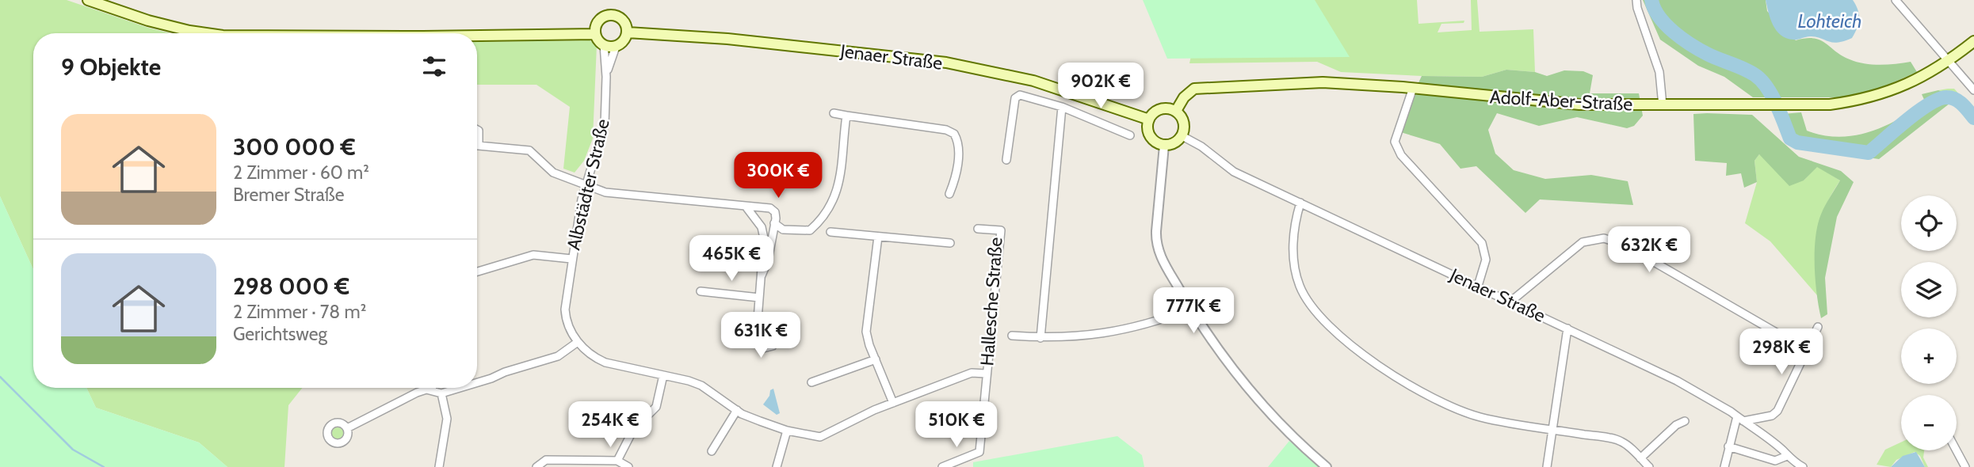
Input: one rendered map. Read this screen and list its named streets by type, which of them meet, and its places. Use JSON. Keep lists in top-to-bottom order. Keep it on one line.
{"streets":{"main road":["Jenaer Straße","Adolf-Aber-Straße"],"street":["Albstädter Straße","Hallesche Straße"]},"crossings":[["Jenaer Straße","Adolf-Aber-Straße"],["Jenaer Straße","Albstädter Straße"],["Albstädter Straße","Hallesche Straße"]],"water":["Lohteich"],"page":{"heading":"9 Objekte","price":["902K €","300K €","632K €","465K €","777K €","631K €","298K €","254K €","510K €"],"list":[{"name":"300 000 €","note":"2 Zimmer · 60 m² · Bremer Straße"},{"name":"298 000 €","note":"2 Zimmer · 78 m² · Gerichtsweg"}],"map_buttons":["+","−"]}}
